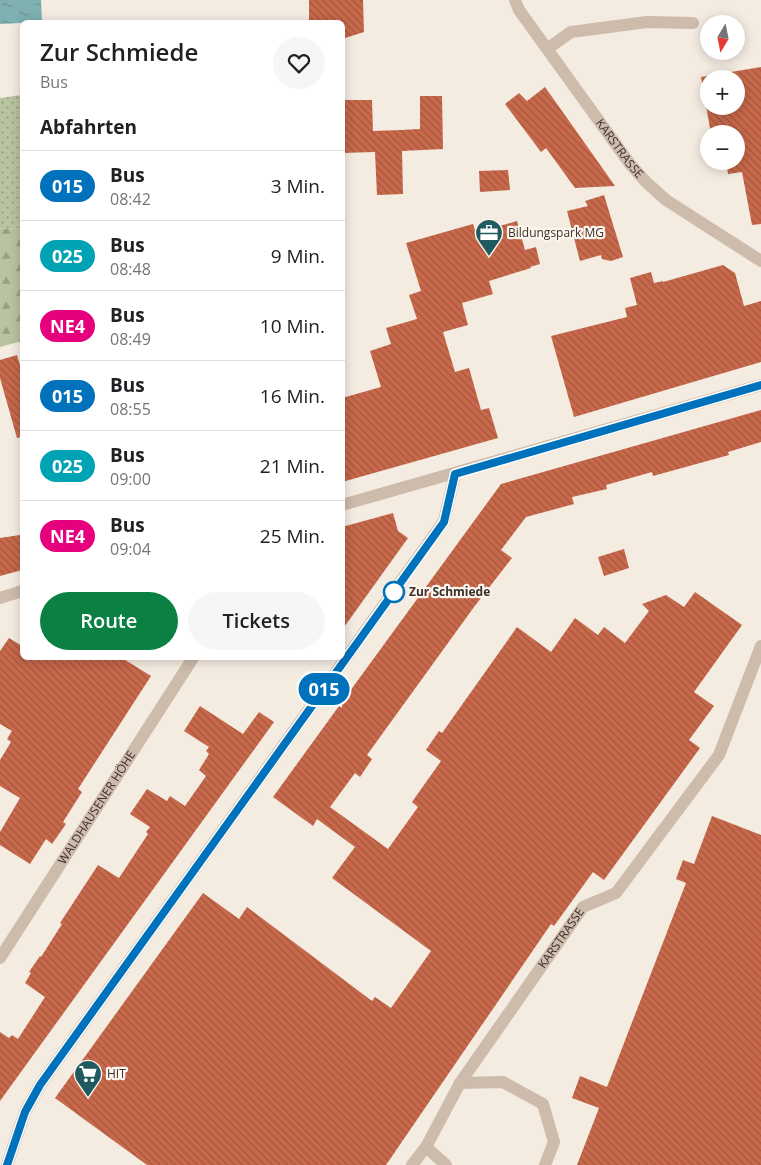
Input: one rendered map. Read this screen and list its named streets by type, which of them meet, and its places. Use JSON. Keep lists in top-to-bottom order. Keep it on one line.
{"streets":{"street":["KARSTRASSE","WALDHAUSENER HÖHE"]},"places":{"office":["Bildungspark MG"],"other":["Zur Schmiede"],"supermarket":["HIT"]},"lines":["bus line 015"],"north":"bottom","page":{"on_map":"015","map_buttons":["+","−"],"heading":[["Zur Schmiede","Bus"],"Abfahrten"],"list":[{"mark":"015","name":"Bus","note":"08:42","value":"3 Min."},{"mark":"025","name":"Bus","note":"08:48","value":"9 Min."},{"mark":"NE4","name":"Bus","note":"08:49","value":"10 Min."},{"mark":"015","name":"Bus","note":"08:55","value":"16 Min."},{"mark":"025","name":"Bus","note":"09:00","value":"21 Min."},{"mark":"NE4","name":"Bus","note":"09:04","value":"25 Min."}],"buttons":["Route","Tickets"]}}
